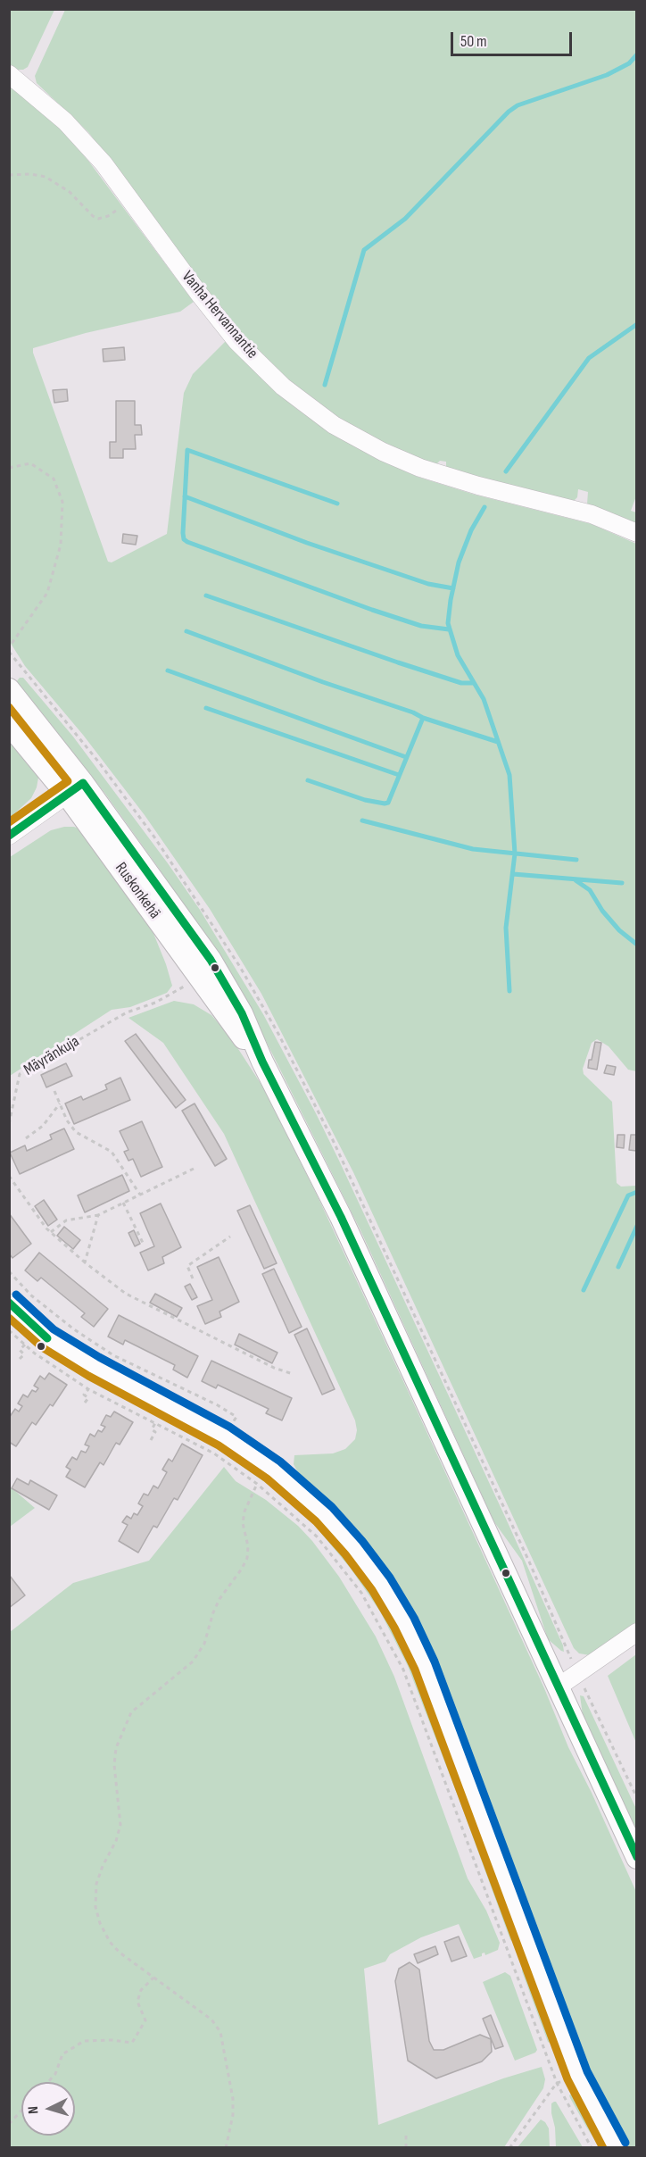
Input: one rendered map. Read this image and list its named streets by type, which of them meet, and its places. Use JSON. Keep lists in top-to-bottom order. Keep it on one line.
{"streets":{"main road":["Ruskonkehä"],"street":["Vanha Hervannantie"],"path":["Mäyränkuja"]},"crossings":[["Ruskonkehä","Mäyränkuja"]],"scale_bar":"50 m","north":"left"}
